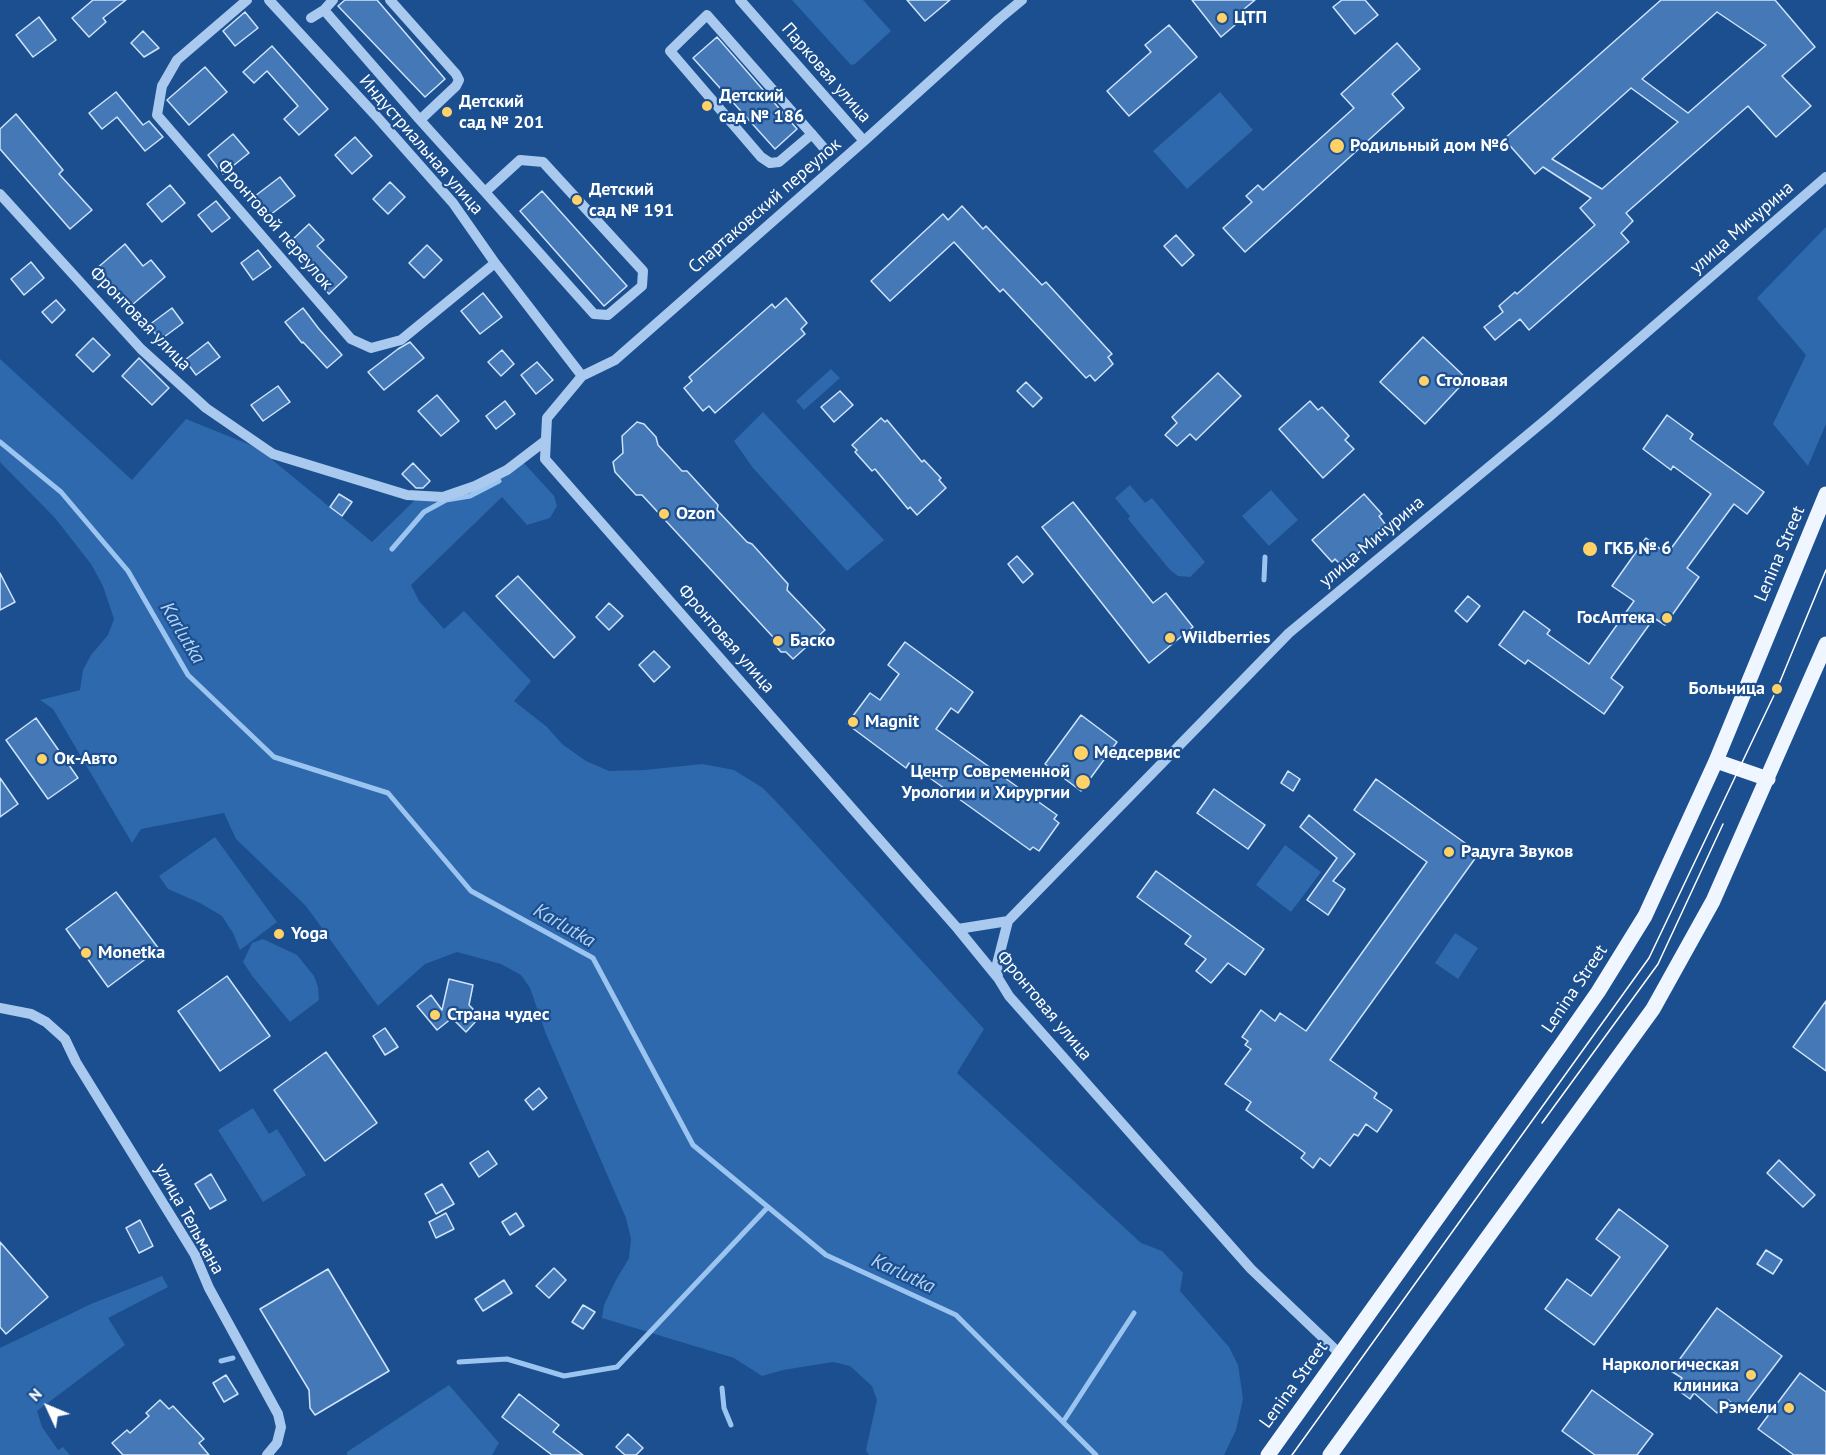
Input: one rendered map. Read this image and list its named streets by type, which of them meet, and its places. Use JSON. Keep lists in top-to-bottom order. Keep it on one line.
{"streets":{"main road":["Lenina Street"],"street":["Парковая улица","Индустриальная улица","Спартаковский переулок","Фронтовой переулок","улица Мичурина","Фронтовая улица","улица Тельмана"]},"crossings":[["Парковая улица","Спартаковский переулок"],["Индустриальная улица","Спартаковский переулок"],["Индустриальная улица","Фронтовой переулок"],["Спартаковский переулок","Фронтовая улица"],["Фронтовая улица","Lenina Street"]],"water":["Karlutka"],"places":["ЦТП","Детский сад № 186","Детский сад № 201","Родильный дом №6","Детский сад № 191","Столовая","Ozon","ГКБ № 6","ГосАптека","Wildberries","Баско","Больница","Magnit","Медсервис","Ок-Авто","Центр Современной Урологии и Хирургии","Радуга Звуков","Yoga","Monetka","Страна чудес","Наркологическая клиника","Рэмели"],"north":"top left"}
